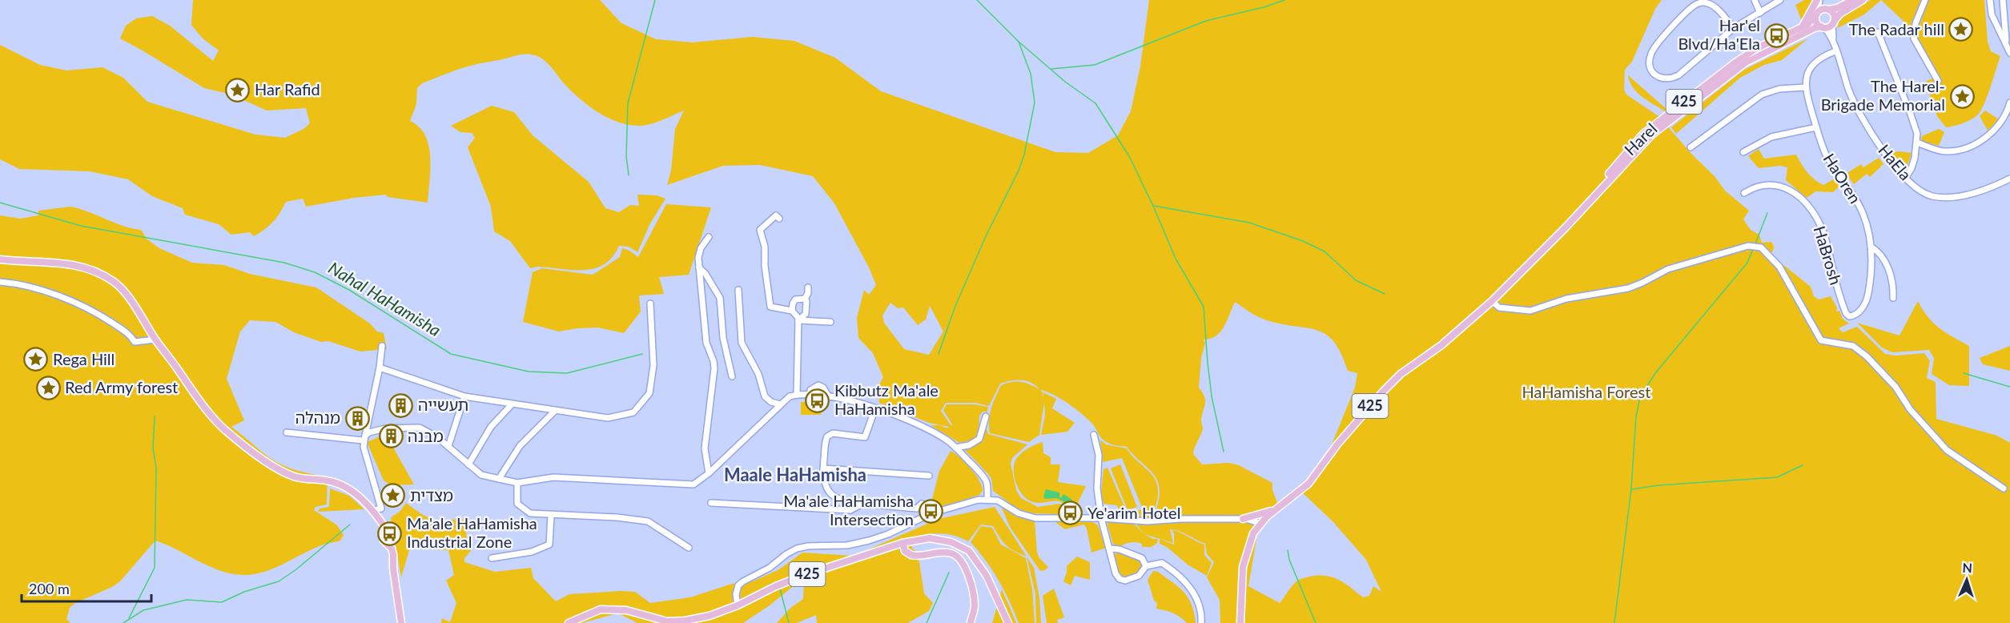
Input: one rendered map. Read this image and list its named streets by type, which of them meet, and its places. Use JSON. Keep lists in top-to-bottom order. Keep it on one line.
{"streets":{"main road":["425","Harel"],"street":["HaEla","HaOren","HaBrosh"]},"crossings":[["425","Harel"],["Harel","HaEla"],["HaOren","HaBrosh"]],"districts":["Maale HaHamisha"],"water":["Nahal HaHamisha"],"parks":["HaHamisha Forest"],"places":{"place":["The Radar hill","Har Rafid","The Harel- Brigade Memorial","Rega Hill","Red Army forest","מצדית"],"bus stop":["Har'el Blvd/Ha'Ela","Kibbutz Ma'ale HaHamisha","Ma'ale HaHamisha Intersection","Ye'arim Hotel","Ma'ale HaHamisha Industrial Zone"],"building":["תעשייה","מנהלה","מבנה"]},"scale_bar":"200 m","north":"top"}
